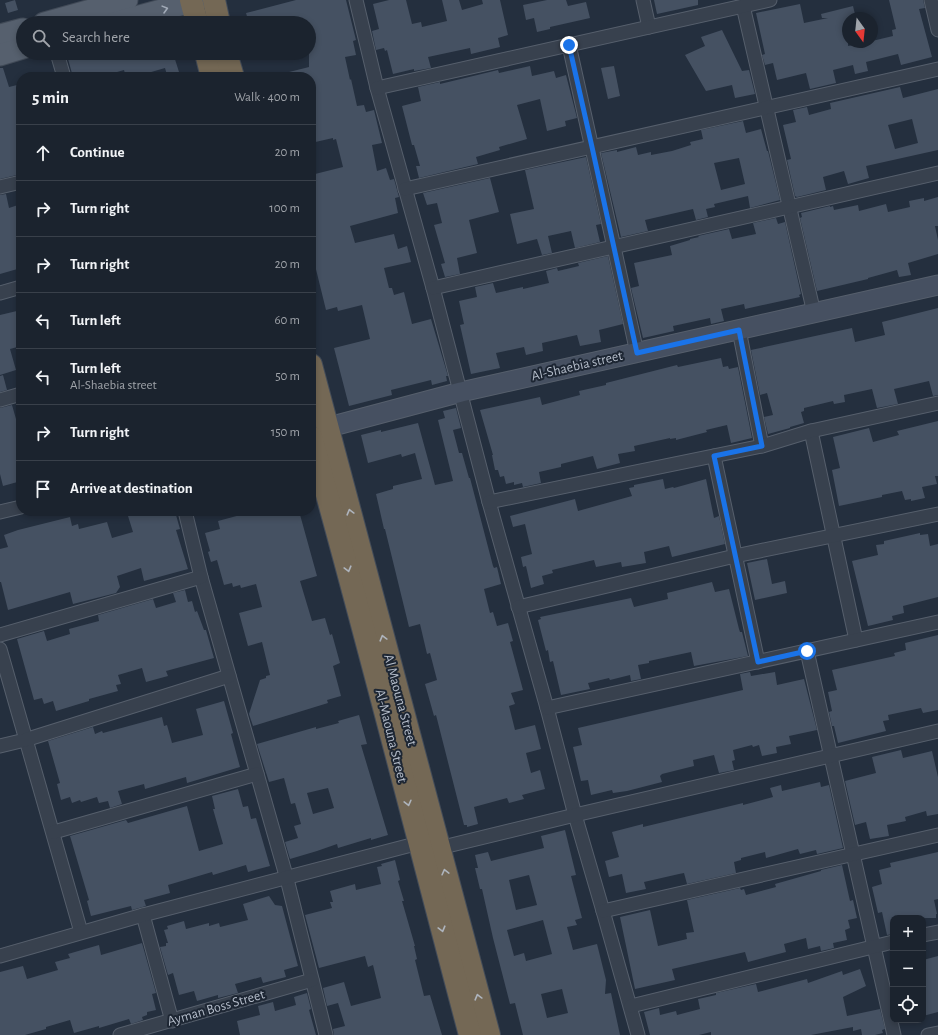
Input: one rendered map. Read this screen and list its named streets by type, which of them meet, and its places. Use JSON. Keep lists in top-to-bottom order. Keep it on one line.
{"streets":{"highway":["Al Maouna Street","Al-Maouna Street"],"street":["Al-Shaebia street","Ayman Boss Street"]},"crossings":[["Al-Shaebia street","Al Maouna Street"],["Al-Shaebia street","Al-Maouna Street"],["Al Maouna Street","Al-Maouna Street"]],"one_way":["Al Maouna Street","Al-Maouna Street"],"north":"bottom","page":{"search":"Search here","heading":["5 min","Walk · 400 m"],"list":[["Continue","20 m"],["Turn right","100 m"],["Turn right","20 m"],["Turn left","60 m"],["Turn left","Al-Shaebia street","50 m"],["Turn right","150 m"],"Arrive at destination"],"map_buttons":["+","−"]}}
